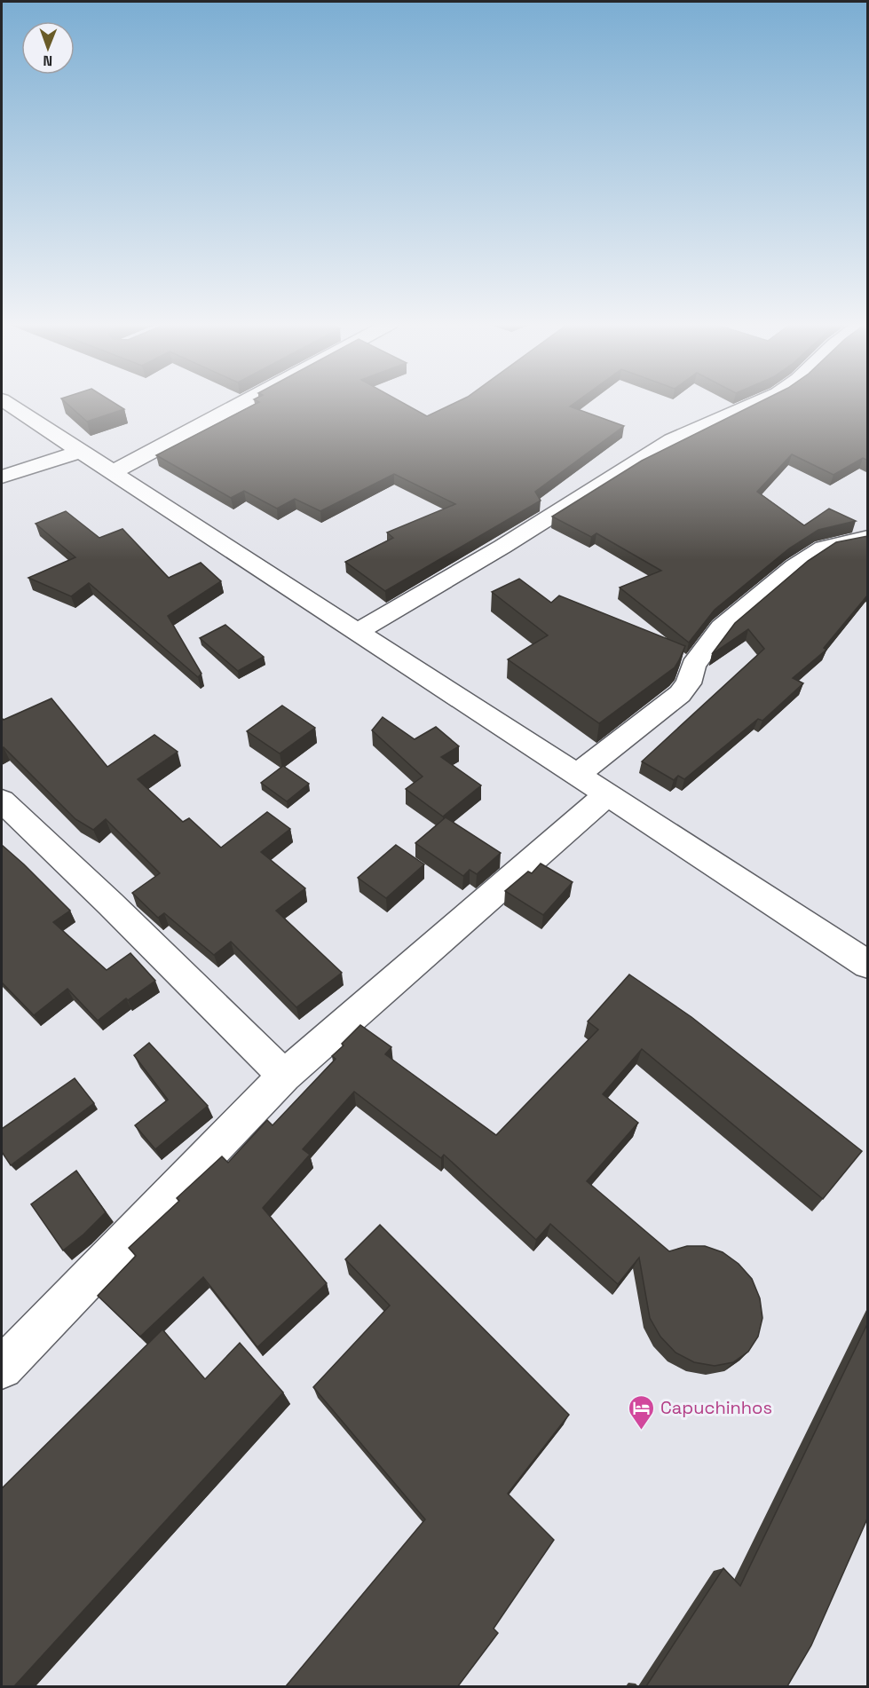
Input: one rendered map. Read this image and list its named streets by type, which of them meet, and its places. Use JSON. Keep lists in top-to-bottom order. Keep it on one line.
{"places":{"hotel":["Capuchinhos"]},"north":"bottom"}
